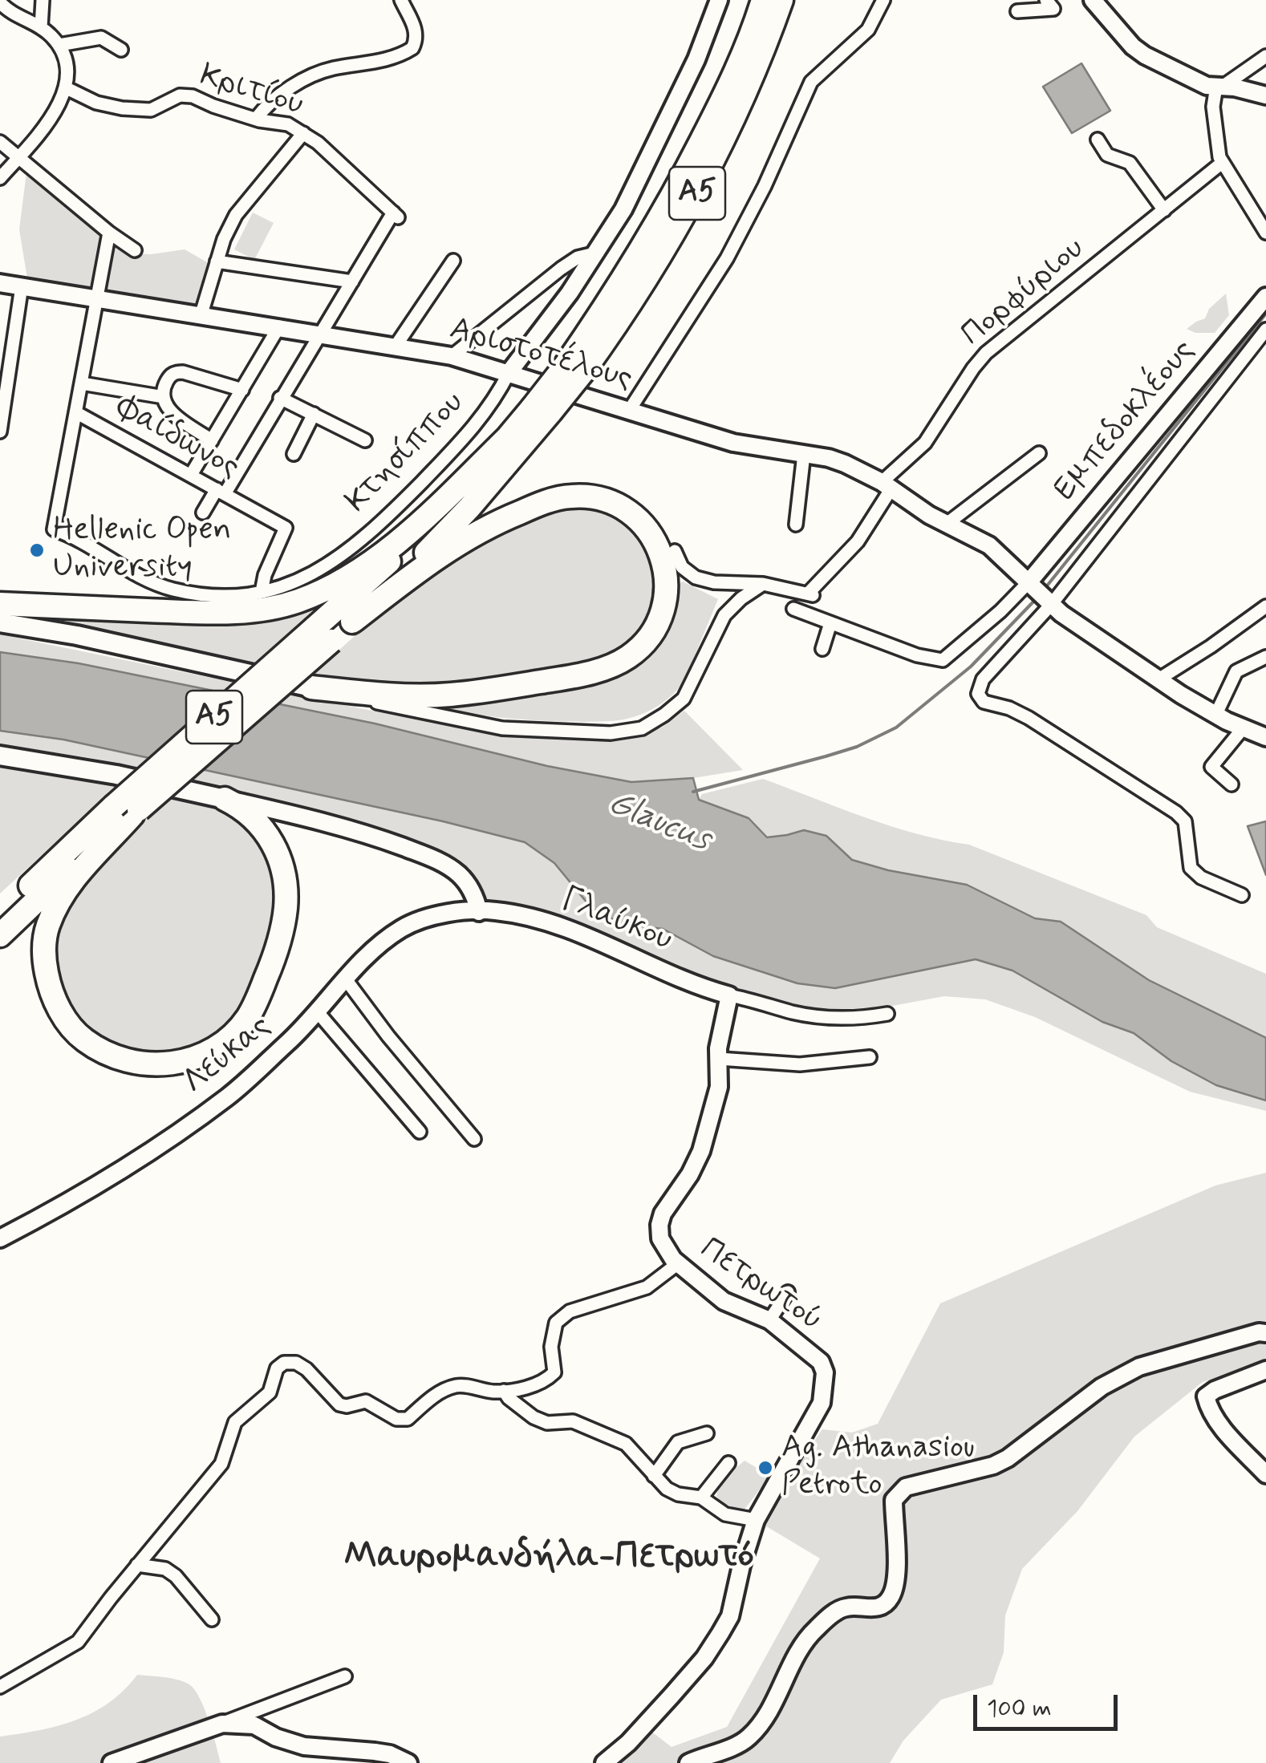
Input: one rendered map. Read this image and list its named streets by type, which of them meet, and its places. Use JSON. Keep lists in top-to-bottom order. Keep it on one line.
{"streets":{"highway":["Α5"],"street":["Κριτίου","Πορφύριου","Αριστοτέλους","Εμπεδοκλέους","Φαίδωνος","Κτησίππου","Γλαύκου","Λεύκας","Πετρωτού"]},"crossings":[["Πορφύριου","Αριστοτέλους"],["Αριστοτέλους","Εμπεδοκλέους"],["Αριστοτέλους","Κτησίππου"],["Φαίδωνος","Κτησίππου"],["Γλαύκου","Λεύκας"],["Γλαύκου","Πετρωτού"]],"districts":["Μαυρομανδήλα-Πετρωτό"],"water":["Glaucus"],"places":["Hellenic Open University","Ag. Athanasiou Petroto"],"scale_bar":"100 m"}
